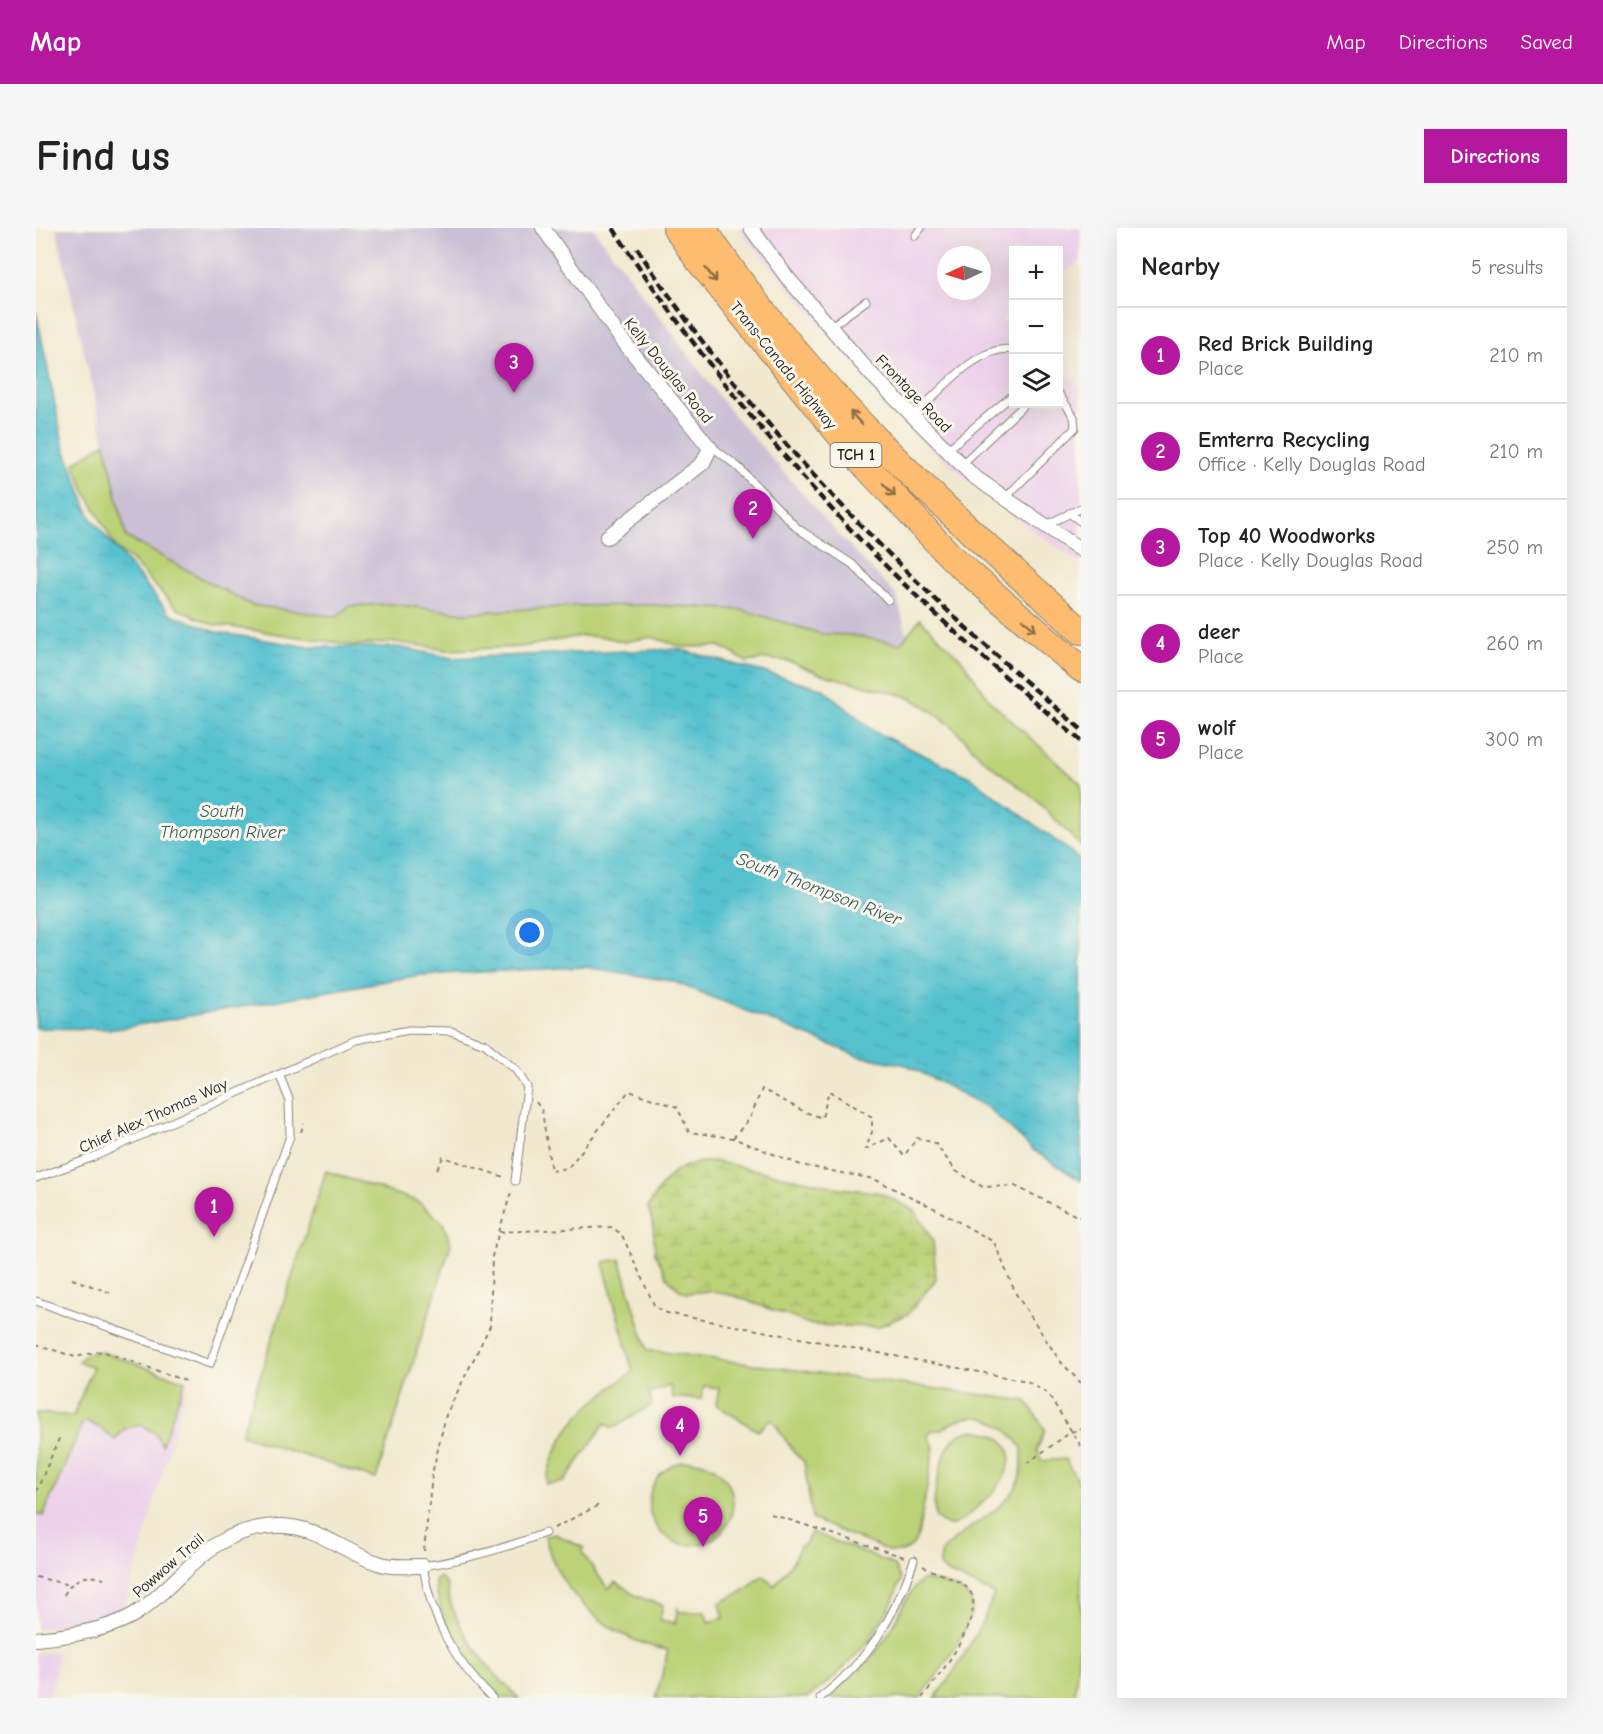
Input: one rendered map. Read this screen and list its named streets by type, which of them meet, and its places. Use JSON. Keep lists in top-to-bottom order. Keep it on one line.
{"streets":{"highway":["Trans-Canada Highway","TCH 1"],"street":["Kelly Douglas Road","Frontage Road","Powwow Trail"],"lane":["Chief Alex Thomas Way"]},"water":["South Thompson River"],"north":"left","page":{"header":"Map","nav":["Map","Directions","Saved"],"buttons":"Directions","title":"Find us","heading":["Nearby","5 results"],"map_buttons":["+","−"],"list":[{"mark":"1","name":"Red Brick Building","note":"Place","value":"210 m"},{"mark":"2","name":"Emterra Recycling","note":"Office · Kelly Douglas Road","value":"210 m"},{"mark":"3","name":"Top 40 Woodworks","note":"Place · Kelly Douglas Road","value":"250 m"},{"mark":"4","name":"deer","note":"Place","value":"260 m"},{"mark":"5","name":"wolf","note":"Place","value":"300 m"}],"pins":["3","2","1","4","5"]}}
